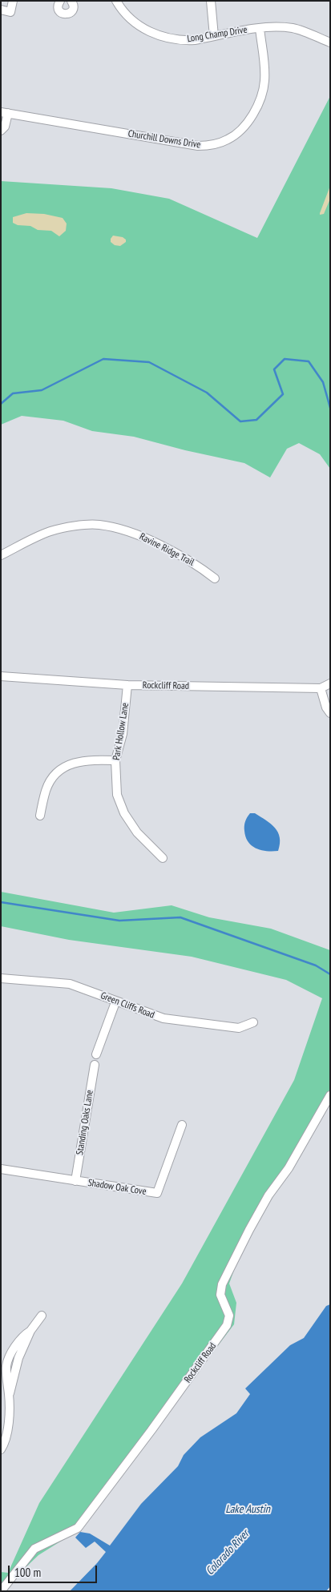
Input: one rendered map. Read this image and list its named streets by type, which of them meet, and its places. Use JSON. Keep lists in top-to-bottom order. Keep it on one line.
{"streets":{"street":["Long Champ Drive","Churchill Downs Drive","Ravine Ridge Trail","Rockcliff Road","Park Hollow Lane","Green Cliffs Road","Standing Oaks Lane","Shadow Oak Cove"]},"crossings":[["Long Champ Drive","Churchill Downs Drive"],["Rockcliff Road","Park Hollow Lane"],["Standing Oaks Lane","Shadow Oak Cove"]],"water":["Lake Austin","Colorado River"],"scale_bar":"100 m"}
